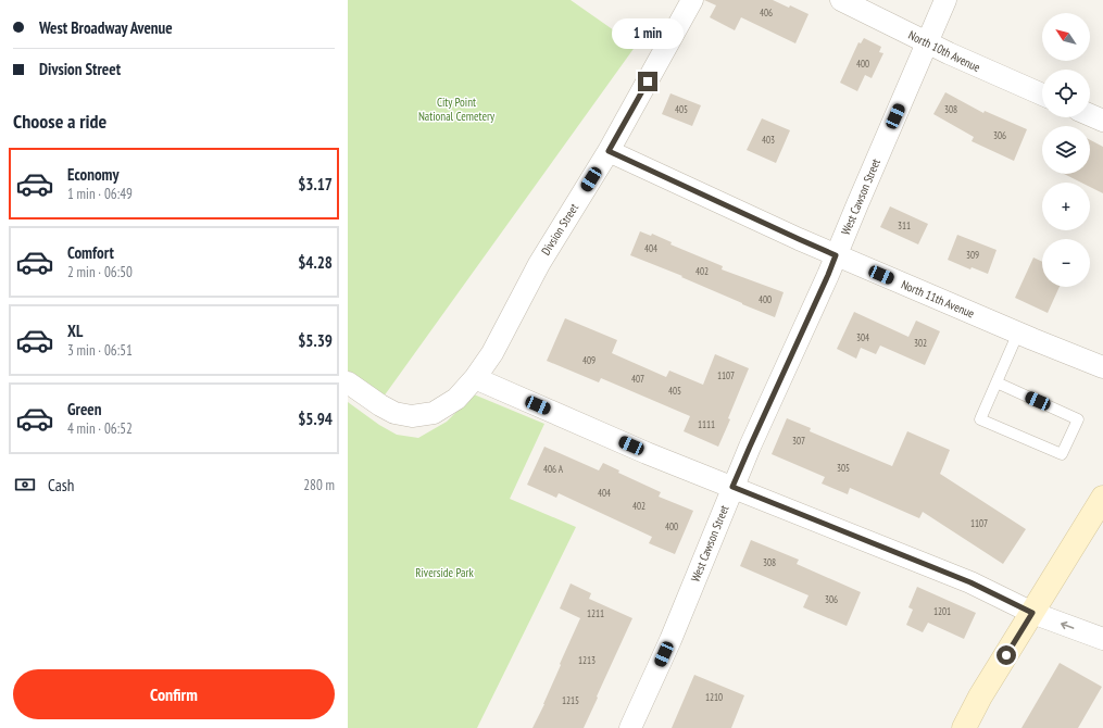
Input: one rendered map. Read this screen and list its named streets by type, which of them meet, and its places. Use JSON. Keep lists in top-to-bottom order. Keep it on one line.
{"streets":{"street":["North 10th Avenue","West Cawson Street","Divsion Street","North 11th Avenue"]},"crossings":[["North 10th Avenue","West Cawson Street"],["West Cawson Street","North 11th Avenue"],["Divsion Street","North 11th Avenue"]],"parks":["City Point National Cemetery","Riverside Park"],"house_numbers":["406","400","405","308","306","403","311","404","309","402","400","304","302","409","1107","407","405","1111","307","305","406 A","404","402","1107","400","308","306","1201","1211","1213","1210","1215"],"north":"top left","page":{"banner":["West Broadway Avenue","Divsion Street"],"map_buttons":["+","−"],"bubble":"1 min","heading":"Choose a ride","list":[{"name":"Economy","note":"1 min · 06:49","value":"$3.17"},{"name":"Comfort","note":"2 min · 06:50","value":"$4.28"},{"name":"XL","note":"3 min · 06:51","value":"$5.39"},{"name":"Green","note":"4 min · 06:52","value":"$5.94"}],"pay":["Cash","280 m"],"buttons":"Confirm"}}
